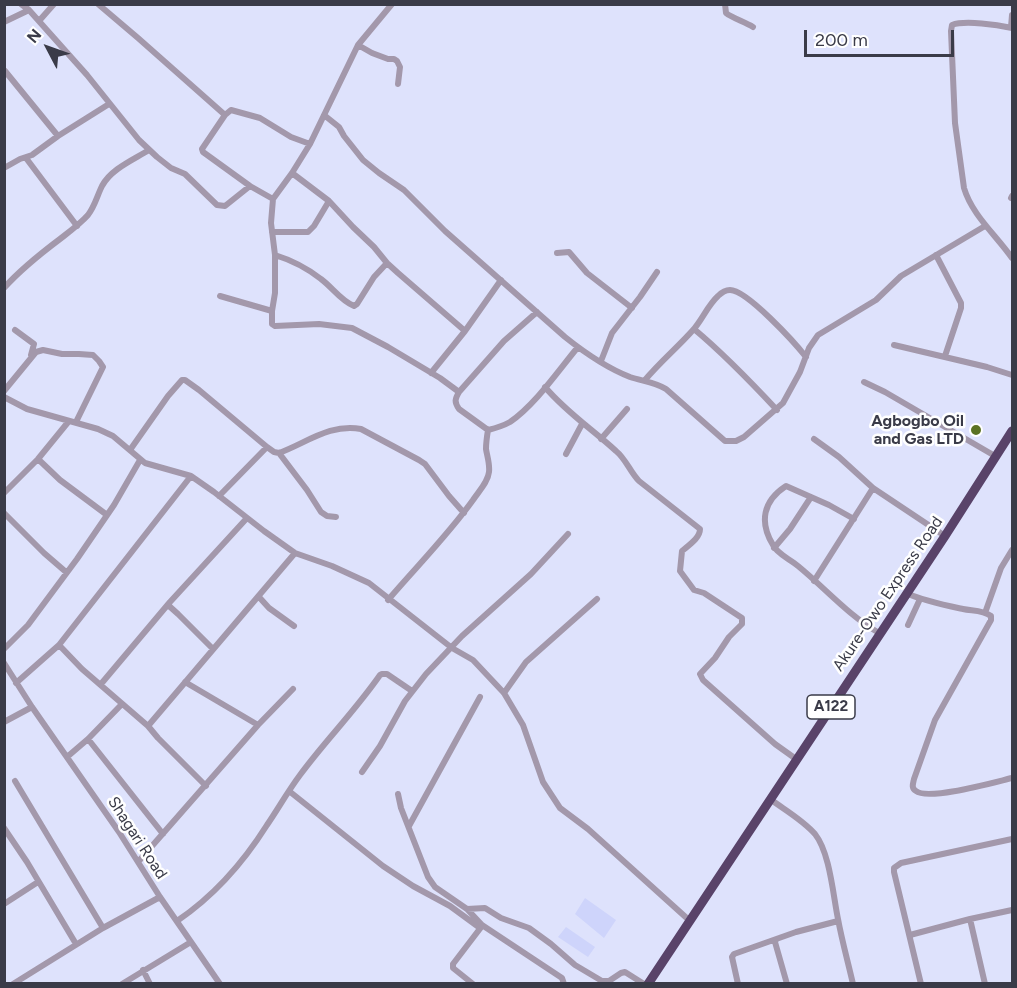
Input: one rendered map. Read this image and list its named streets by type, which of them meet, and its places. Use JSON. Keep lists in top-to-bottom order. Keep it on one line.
{"streets":{"highway":["Akure-Owo Express Road","A122"],"street":["Shagari Road"]},"places":["Agbogbo Oil and Gas LTD"],"scale_bar":"200 m","north":"top left"}
